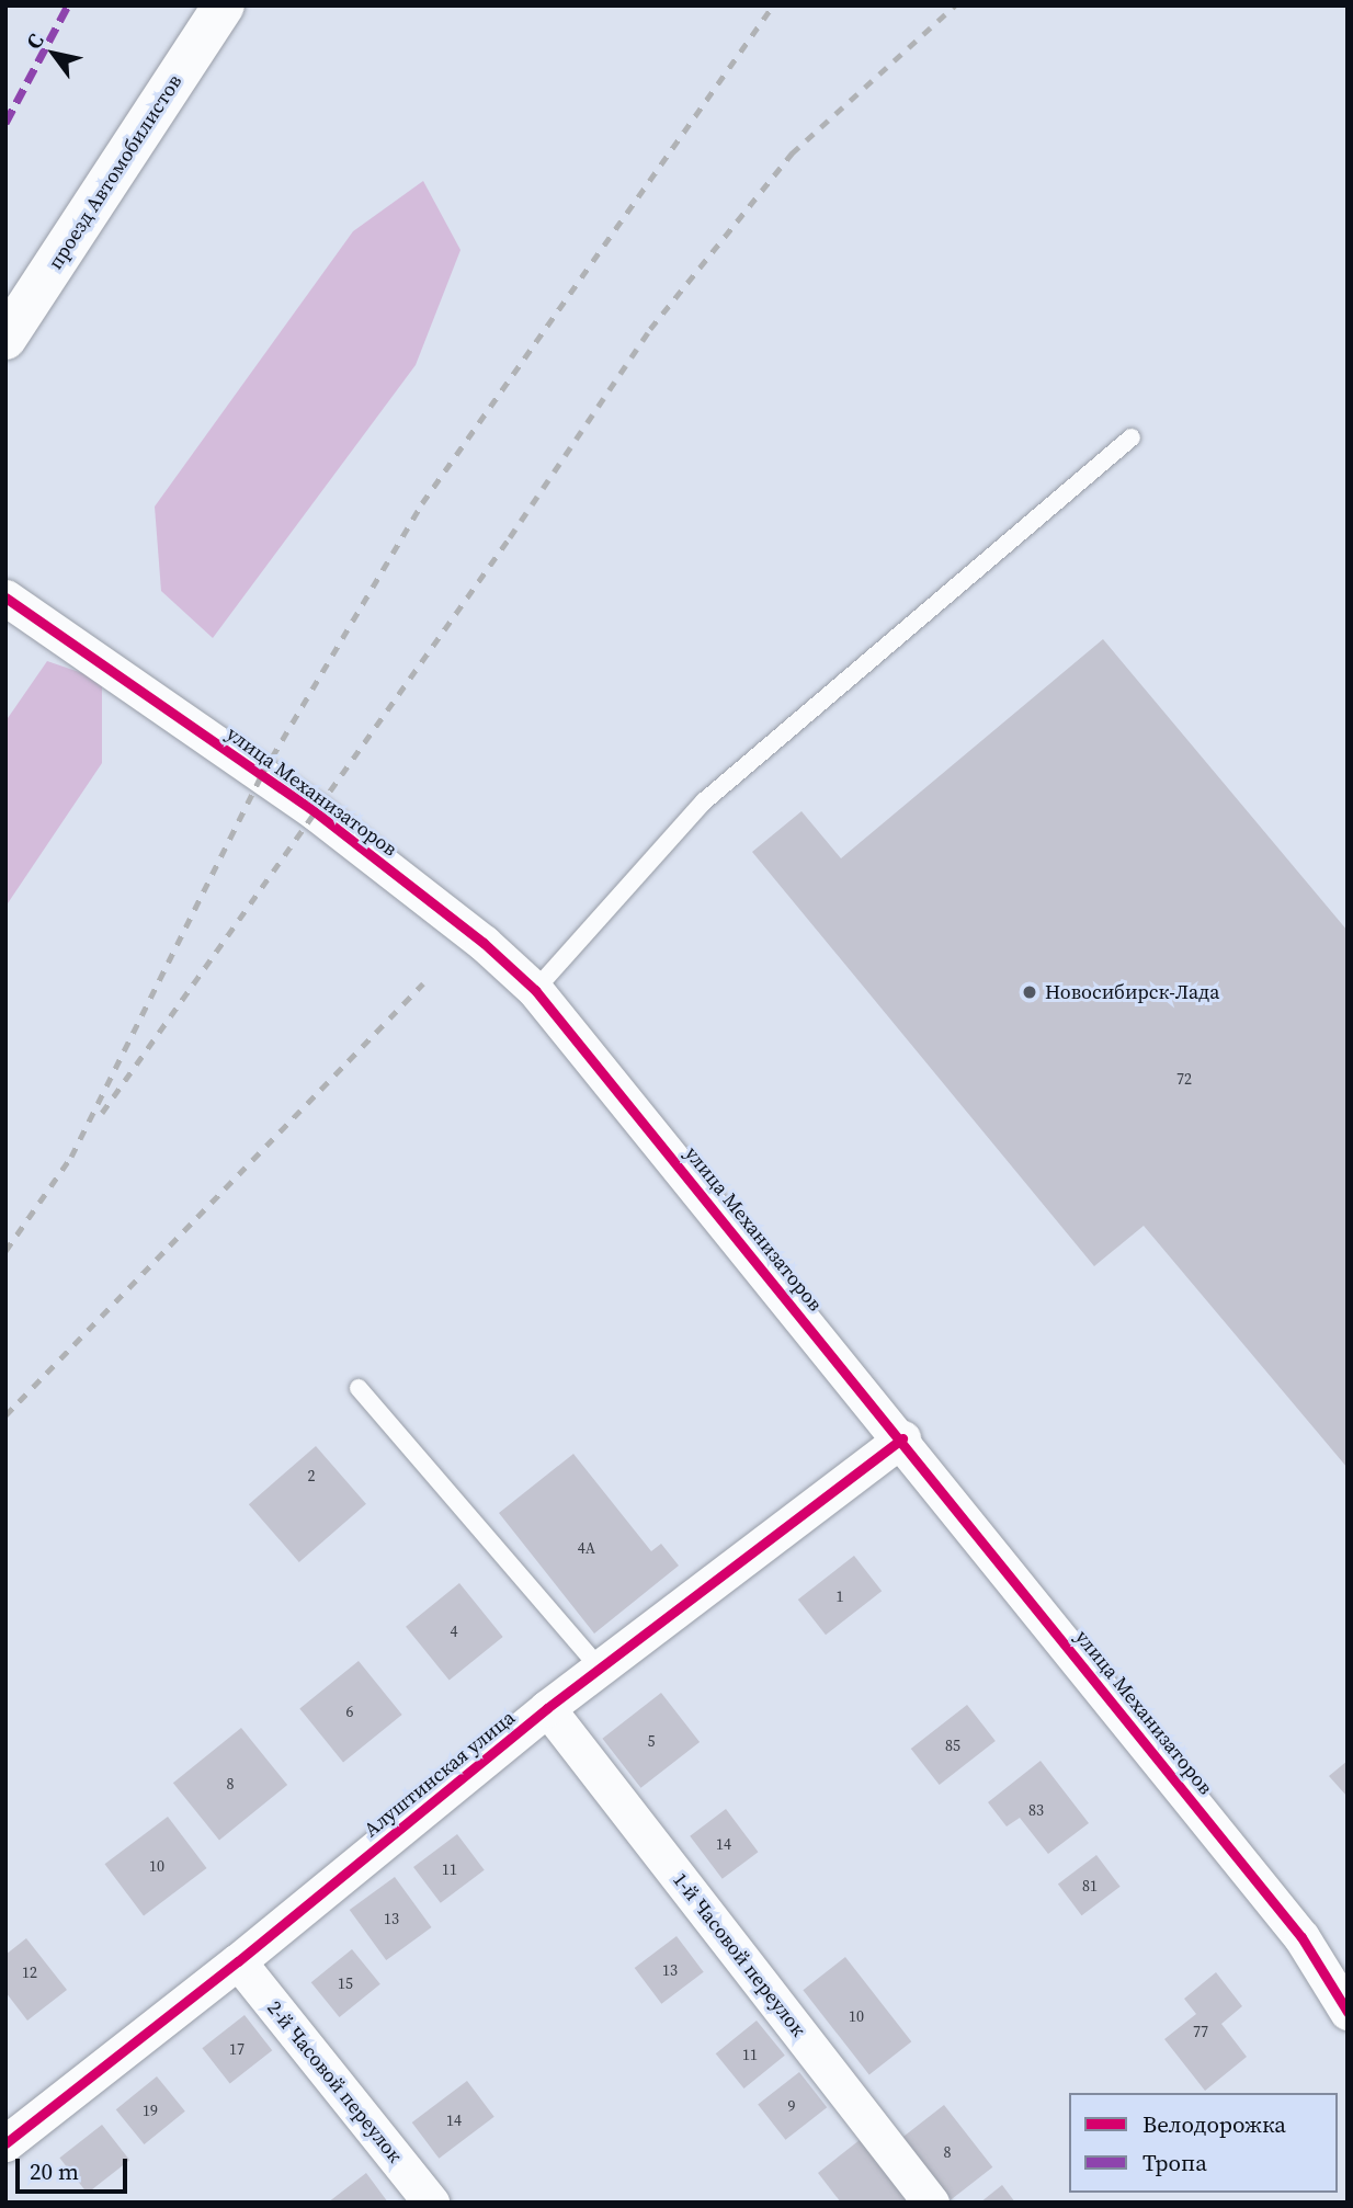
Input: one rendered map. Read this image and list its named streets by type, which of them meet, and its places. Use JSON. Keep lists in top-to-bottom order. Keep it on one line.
{"streets":{"street":["проезд Автомобилистов","улица Механизаторов","Алуштинская улица","1-й Часовой переулок","2-й Часовой переулок"]},"crossings":[["улица Механизаторов","Алуштинская улица"],["Алуштинская улица","1-й Часовой переулок"],["Алуштинская улица","2-й Часовой переулок"]],"places":["Новосибирск-Лада"],"house_numbers":["72","2","4А","1","4","6","5","85","8","83","14","10","11","81","13","13","12","15","10","77","17","11","9","19","14","8"],"legend":["Велодорожка","Тропа"],"scale_bar":"20 m","north":"top left"}
